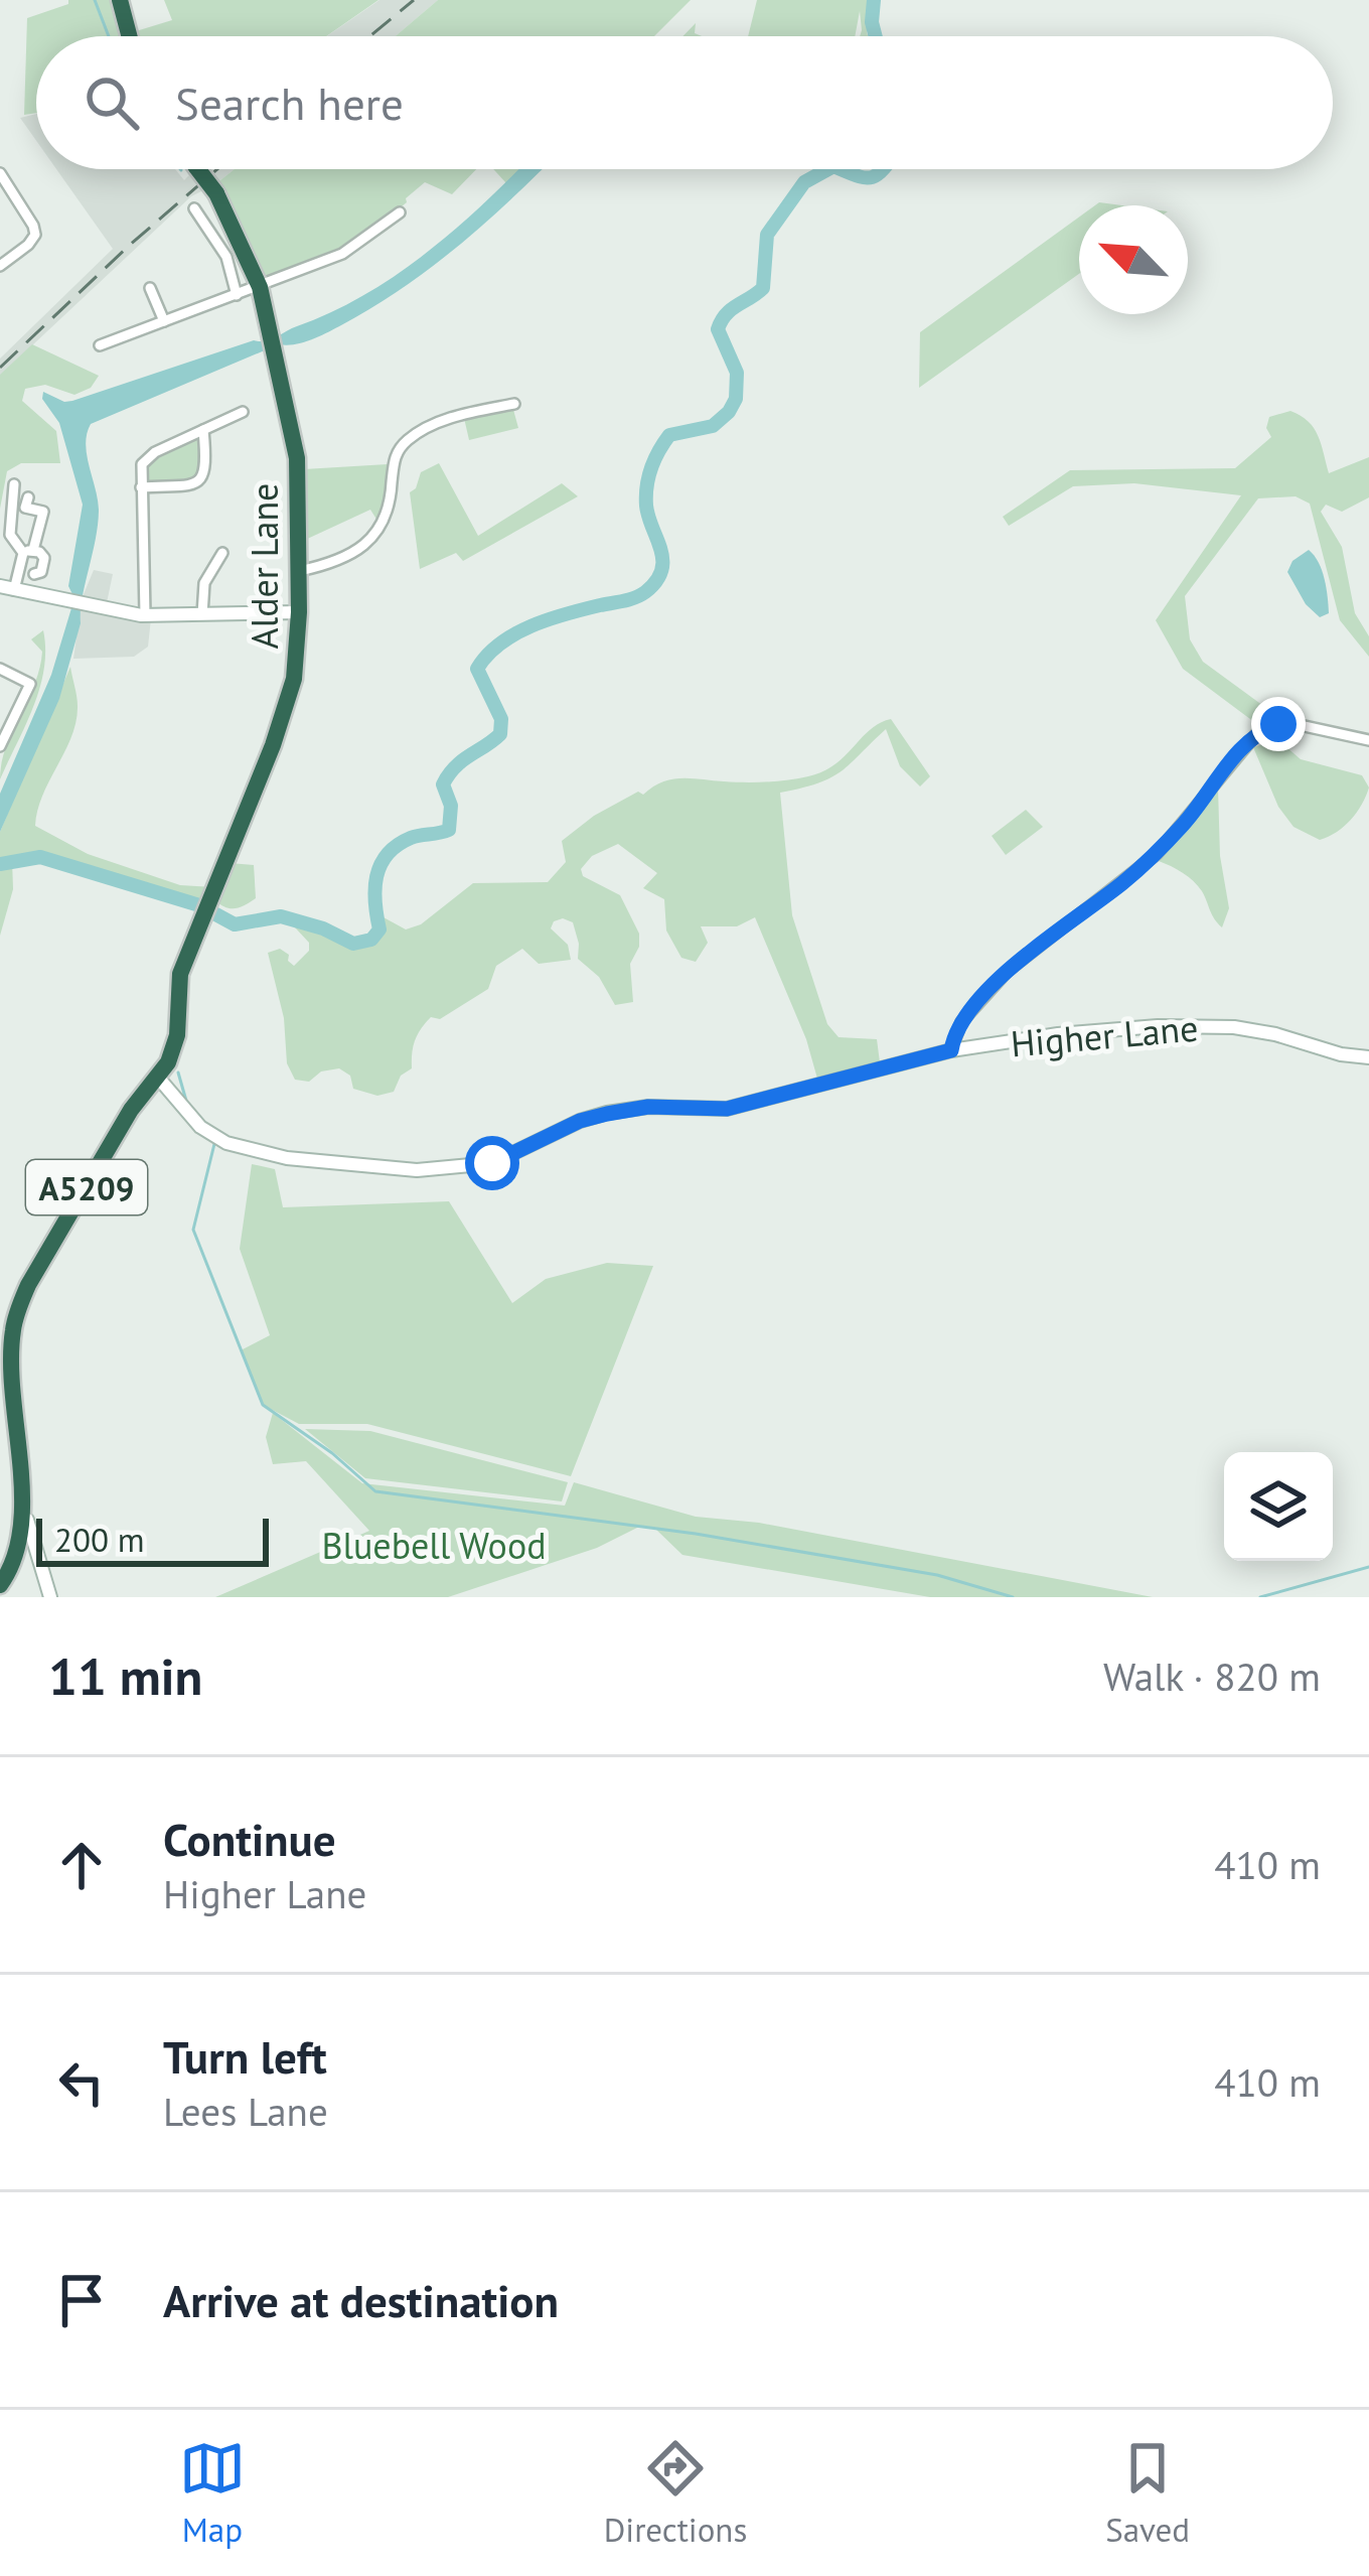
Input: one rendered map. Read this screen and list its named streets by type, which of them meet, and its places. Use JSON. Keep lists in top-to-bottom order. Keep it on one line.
{"streets":{"highway":["Alder Lane","A5209"],"street":["Higher Lane"]},"crossings":[["Alder Lane","Higher Lane"],["Alder Lane","A5209"],["Higher Lane","A5209"]],"parks":["Bluebell Wood"],"scale_bar":"200 m","north":"top left","page":{"search":"Search here","scale":"200 m","heading":["11 min","Walk · 820 m"],"list":[["Continue","Higher Lane","410 m"],["Turn left","Lees Lane","410 m"],"Arrive at destination"],"nav":["Map","Directions","Saved"]}}
